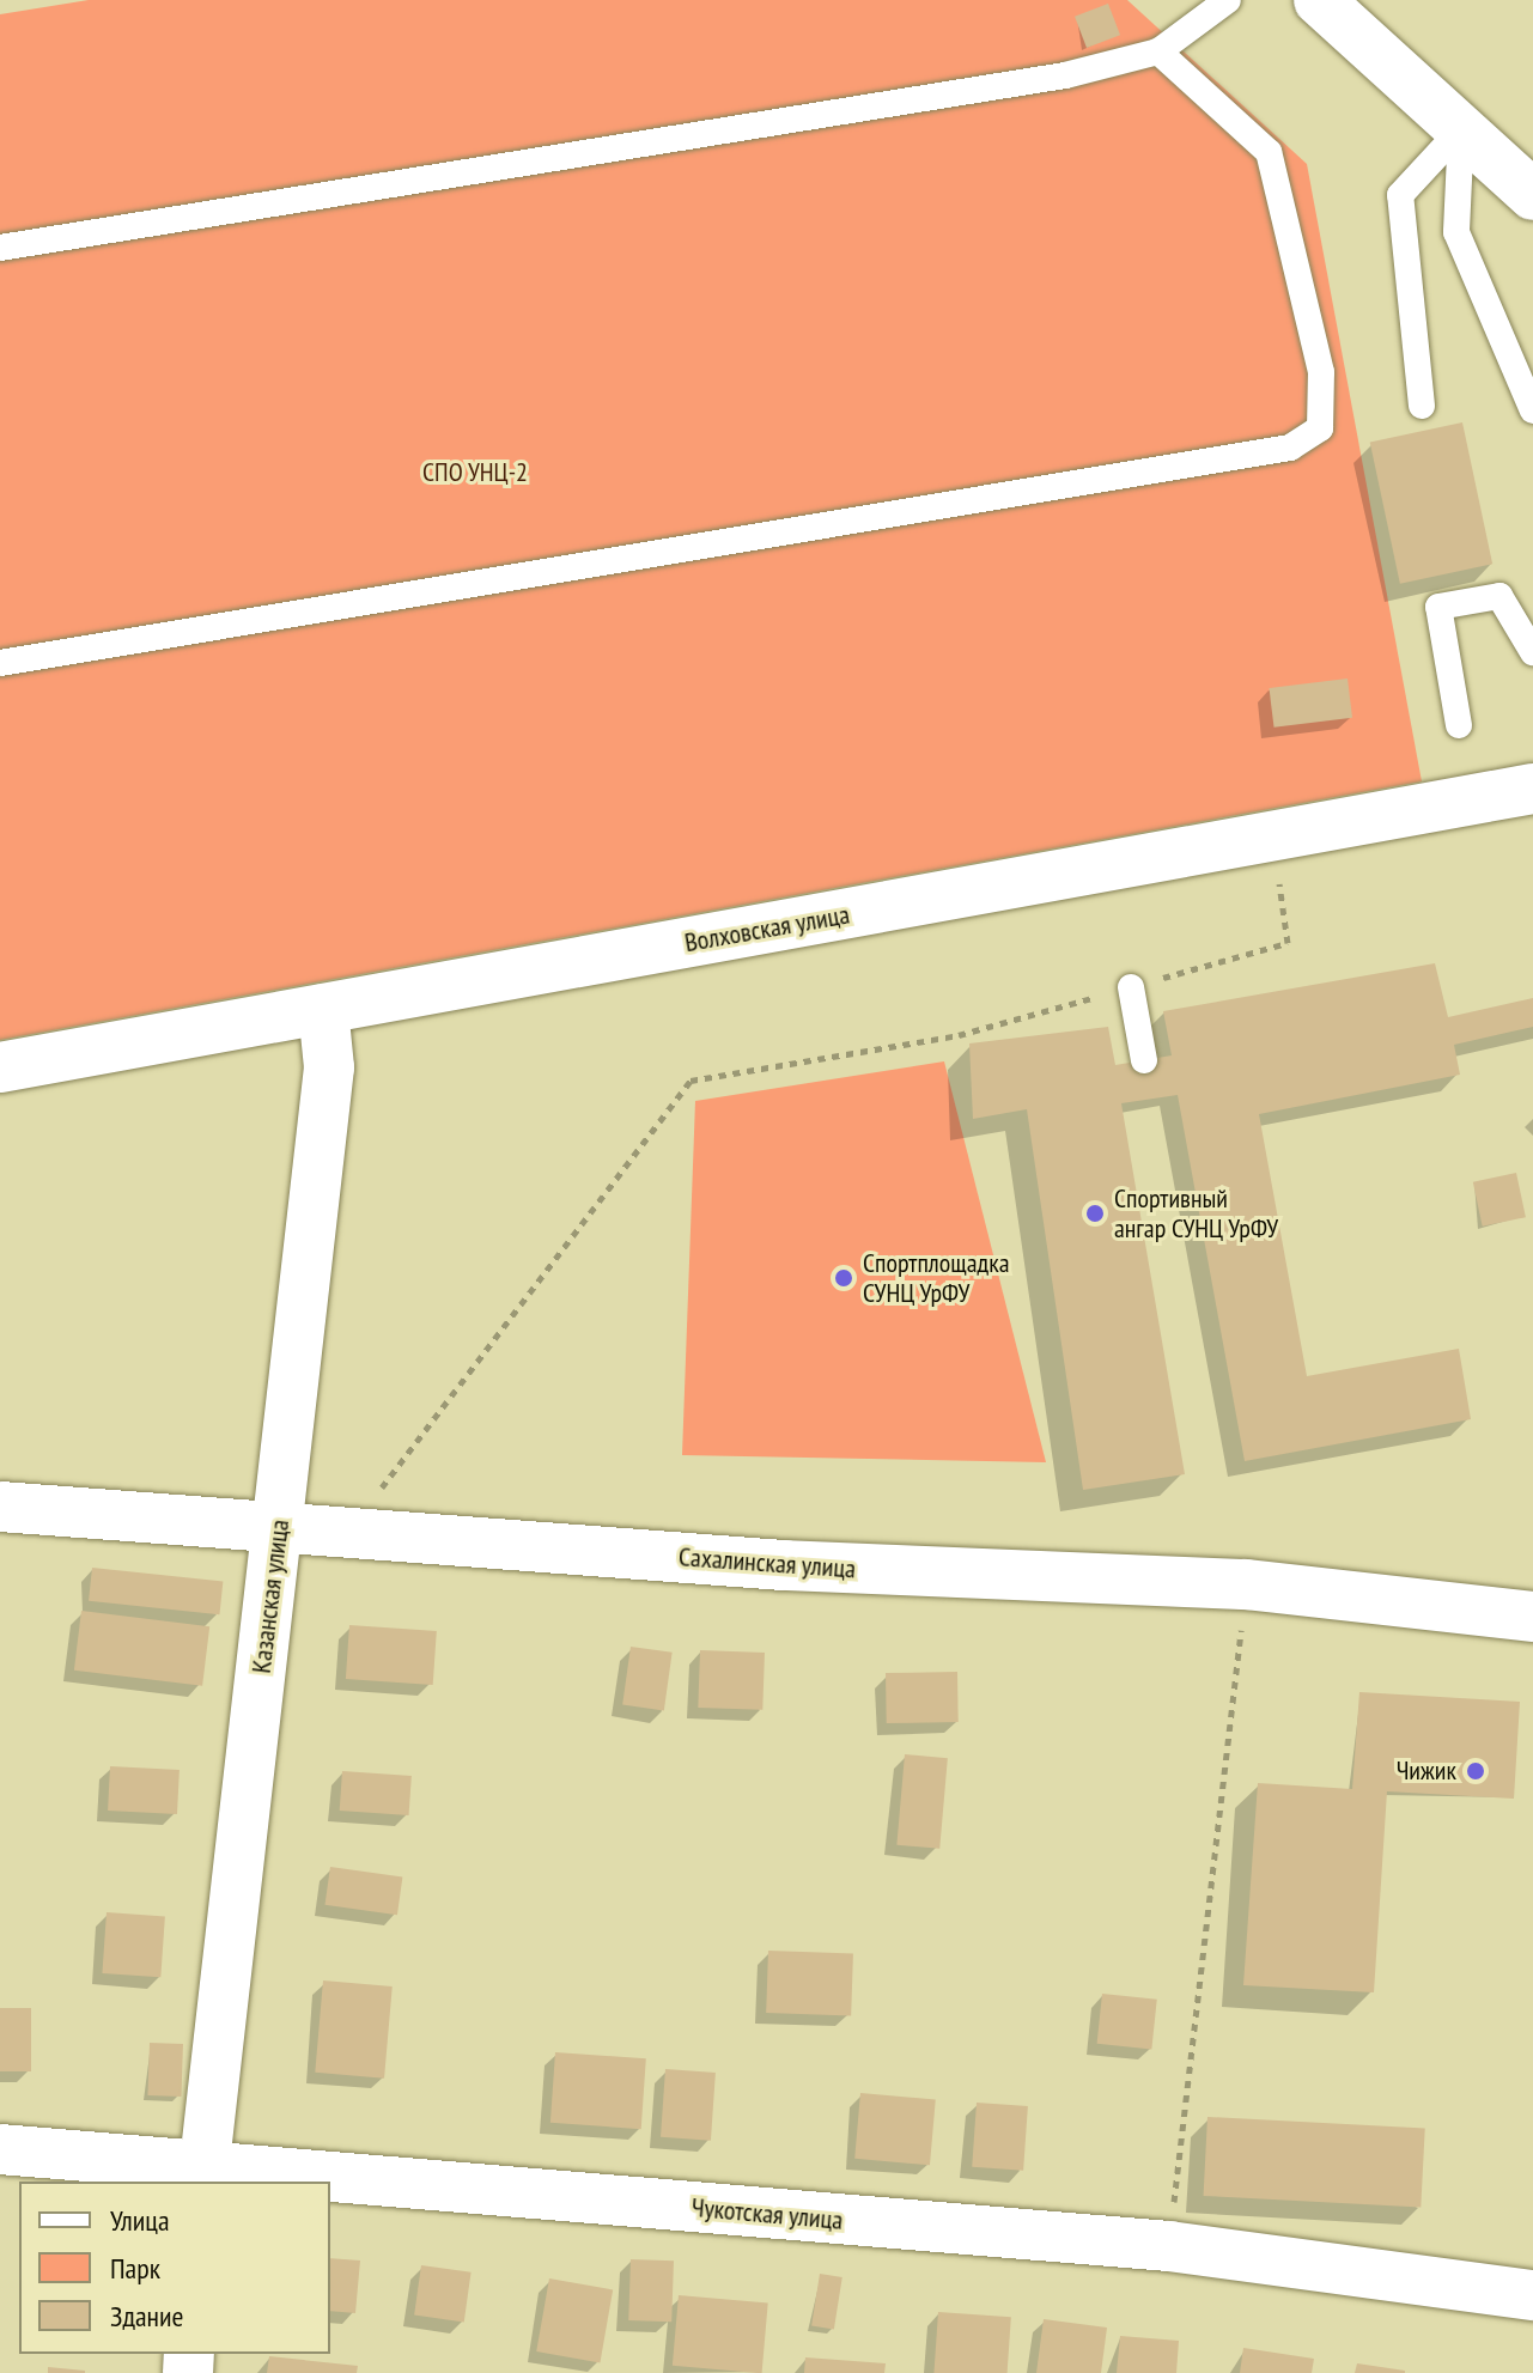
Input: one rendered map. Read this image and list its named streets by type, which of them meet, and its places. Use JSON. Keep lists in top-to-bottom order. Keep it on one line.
{"streets":{"street":["Волховская улица","Сахалинская улица","Казанская улица","Чукотская улица"]},"crossings":[["Волховская улица","Казанская улица"],["Сахалинская улица","Казанская улица"],["Казанская улица","Чукотская улица"]],"parks":["СПО УНЦ-2"],"places":["Спортивный ангар СУНЦ УрФУ","Спортплощадка СУНЦ УрФУ","Чижик"],"legend":["Улица","Парк","Здание"]}
